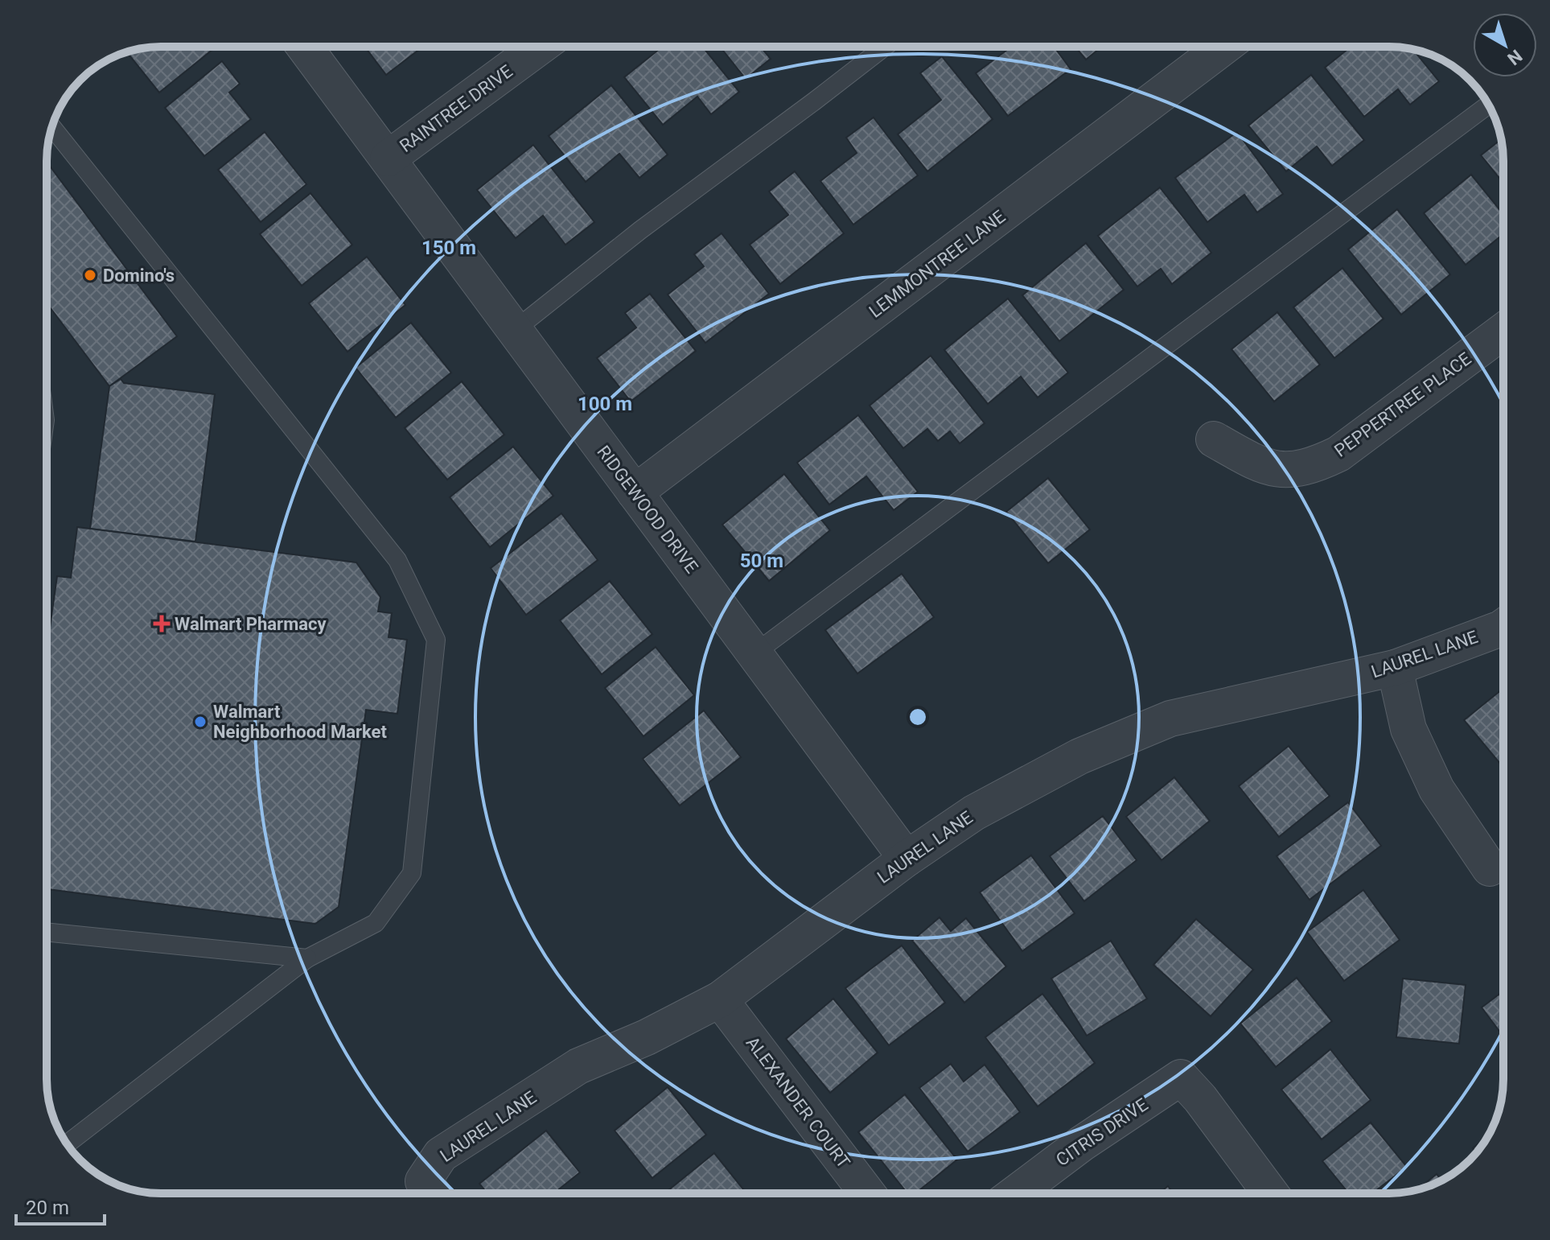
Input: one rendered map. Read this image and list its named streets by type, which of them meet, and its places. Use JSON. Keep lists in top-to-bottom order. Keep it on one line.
{"streets":{"street":["RAINTREE DRIVE","LEMMONTREE LANE","PEPPERTREE PLACE","RIDGEWOOD DRIVE","LAUREL LANE","ALEXANDER COURT","CITRIS DRIVE"]},"crossings":[["RAINTREE DRIVE","RIDGEWOOD DRIVE"],["LEMMONTREE LANE","RIDGEWOOD DRIVE"],["RIDGEWOOD DRIVE","LAUREL LANE"],["LAUREL LANE","ALEXANDER COURT"]],"places":{"other":["Domino's","Walmart Neighborhood Market"],"health":["Walmart Pharmacy"]},"scale_bar":"20 m","north":"bottom right","rings":["150 m","100 m","50 m"]}
